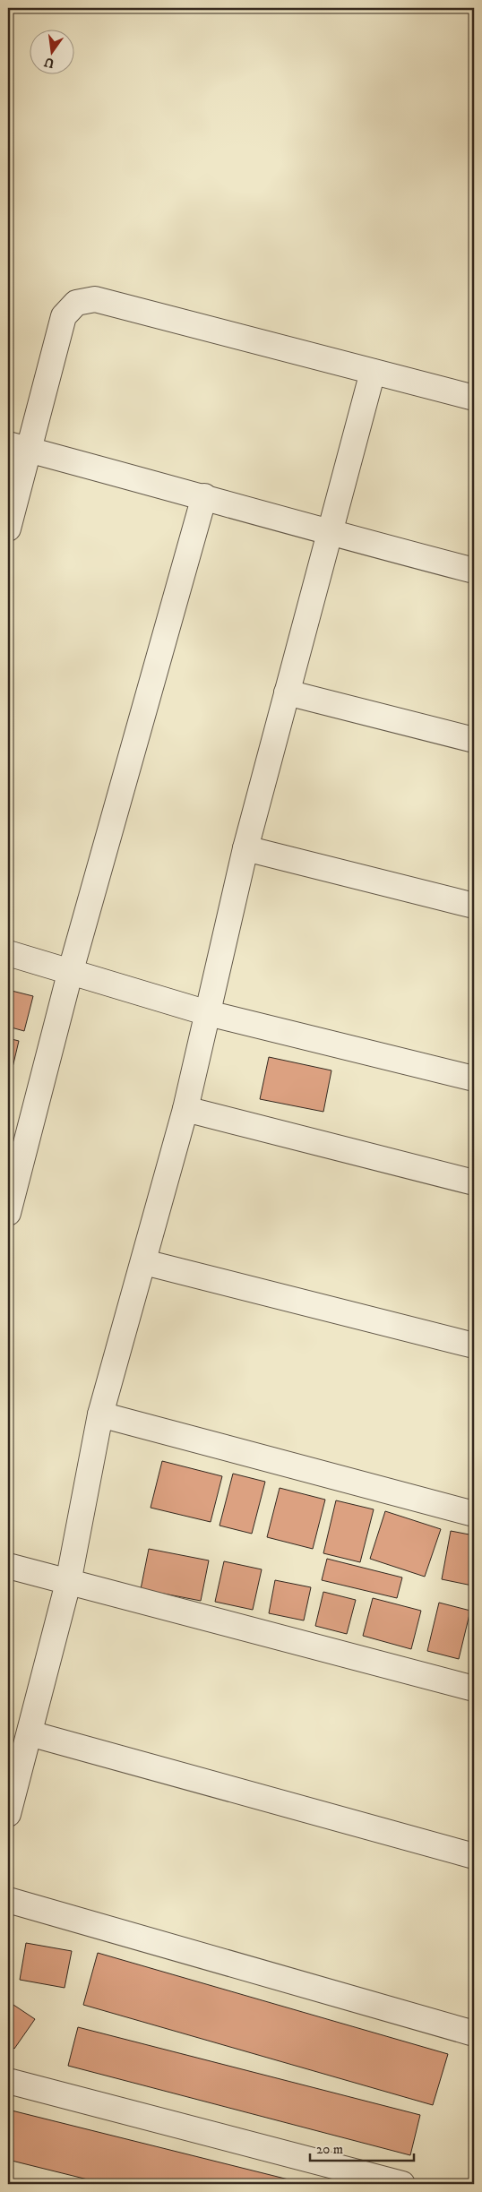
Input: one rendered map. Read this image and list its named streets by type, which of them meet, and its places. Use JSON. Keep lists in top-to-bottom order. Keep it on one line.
{"scale_bar":"20 m","north":"bottom"}
